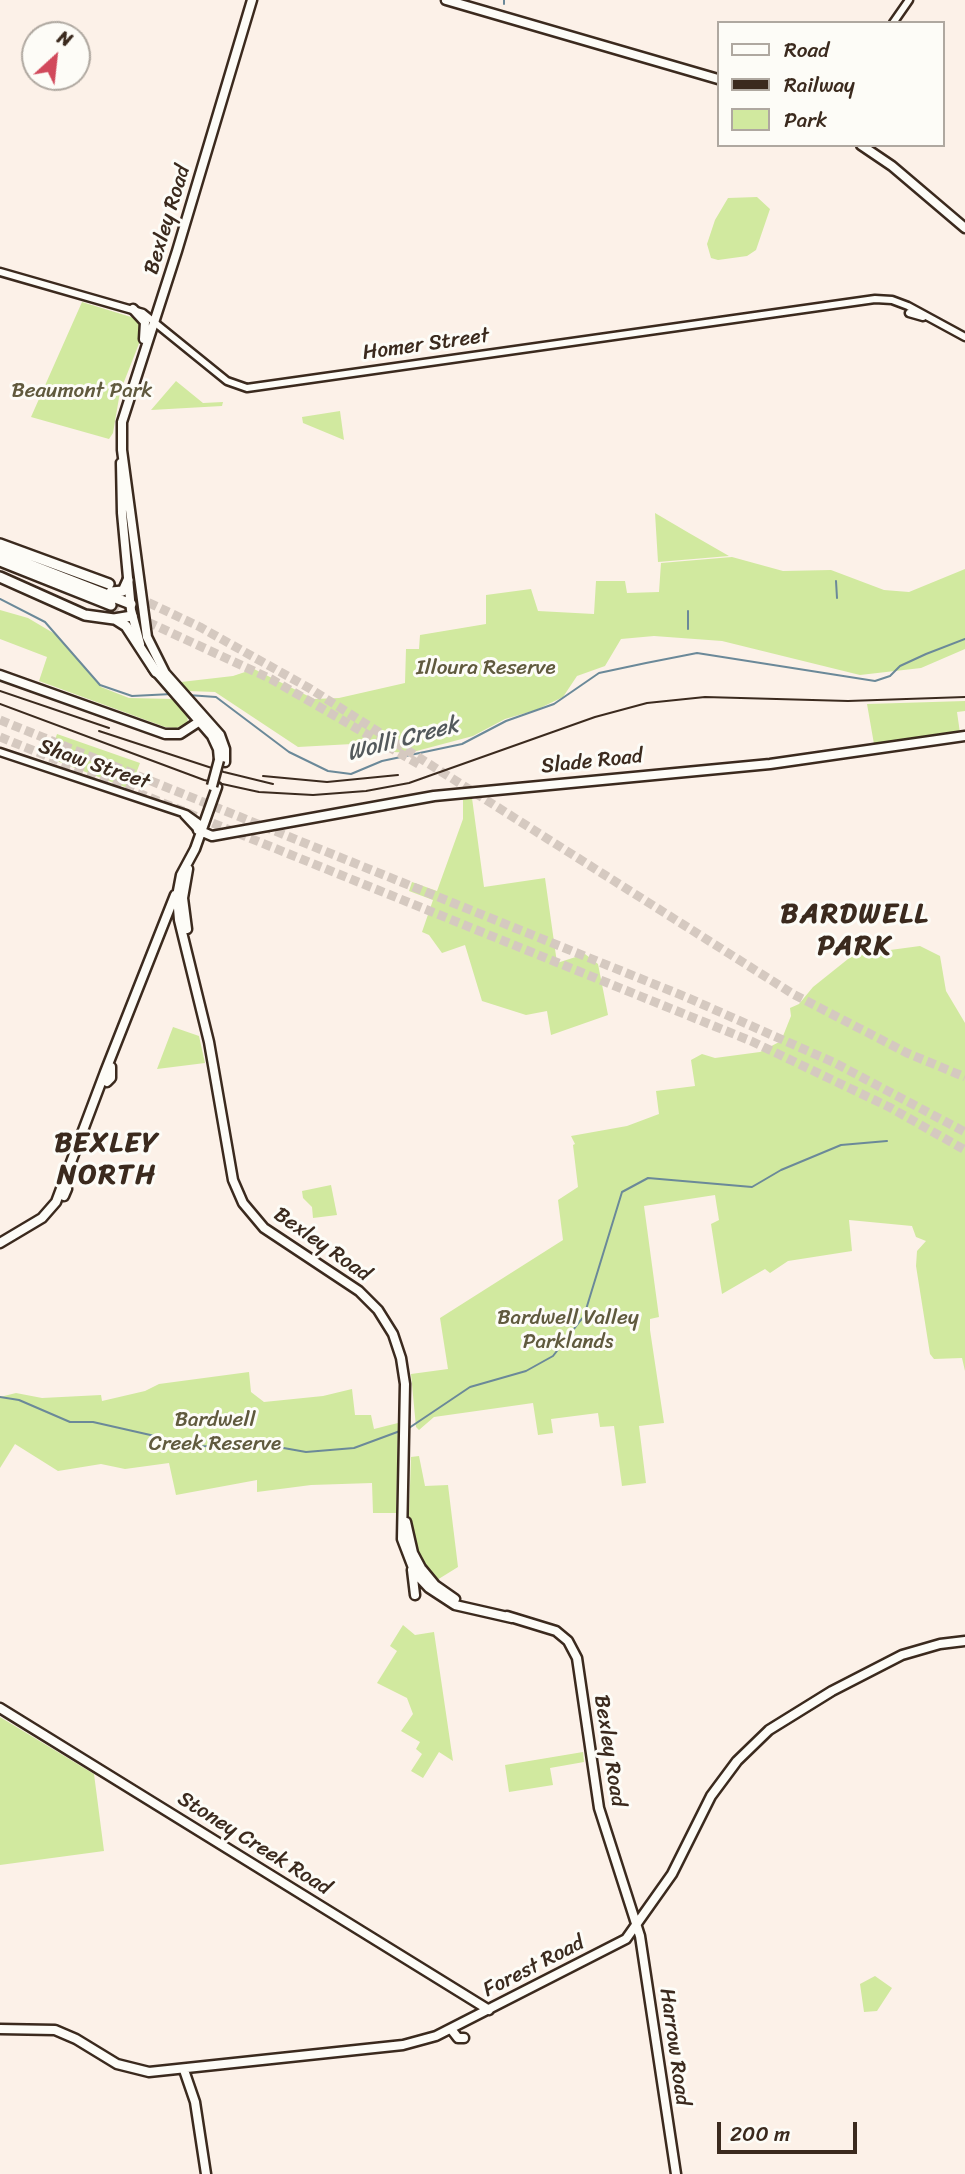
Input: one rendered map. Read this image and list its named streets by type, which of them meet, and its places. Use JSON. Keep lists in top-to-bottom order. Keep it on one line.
{"streets":{"main road":["Bexley Road","Slade Road","Stoney Creek Road","Forest Road","Harrow Road"],"street":["Homer Street","Shaw Street"]},"crossings":[["Bexley Road","Homer Street"],["Bexley Road","Slade Road"],["Bexley Road","Shaw Street"],["Bexley Road","Forest Road"],["Bexley Road","Harrow Road"],["Slade Road","Shaw Street"],["Stoney Creek Road","Forest Road"],["Forest Road","Harrow Road"]],"districts":["BARDWELL PARK","BEXLEY NORTH"],"water":["Wolli Creek"],"parks":["Beaumont Park","Illoura Reserve","Bardwell Valley Parklands","Bardwell Creek Reserve"],"legend":["Road","Railway","Park"],"scale_bar":"200 m","north":"top right"}
